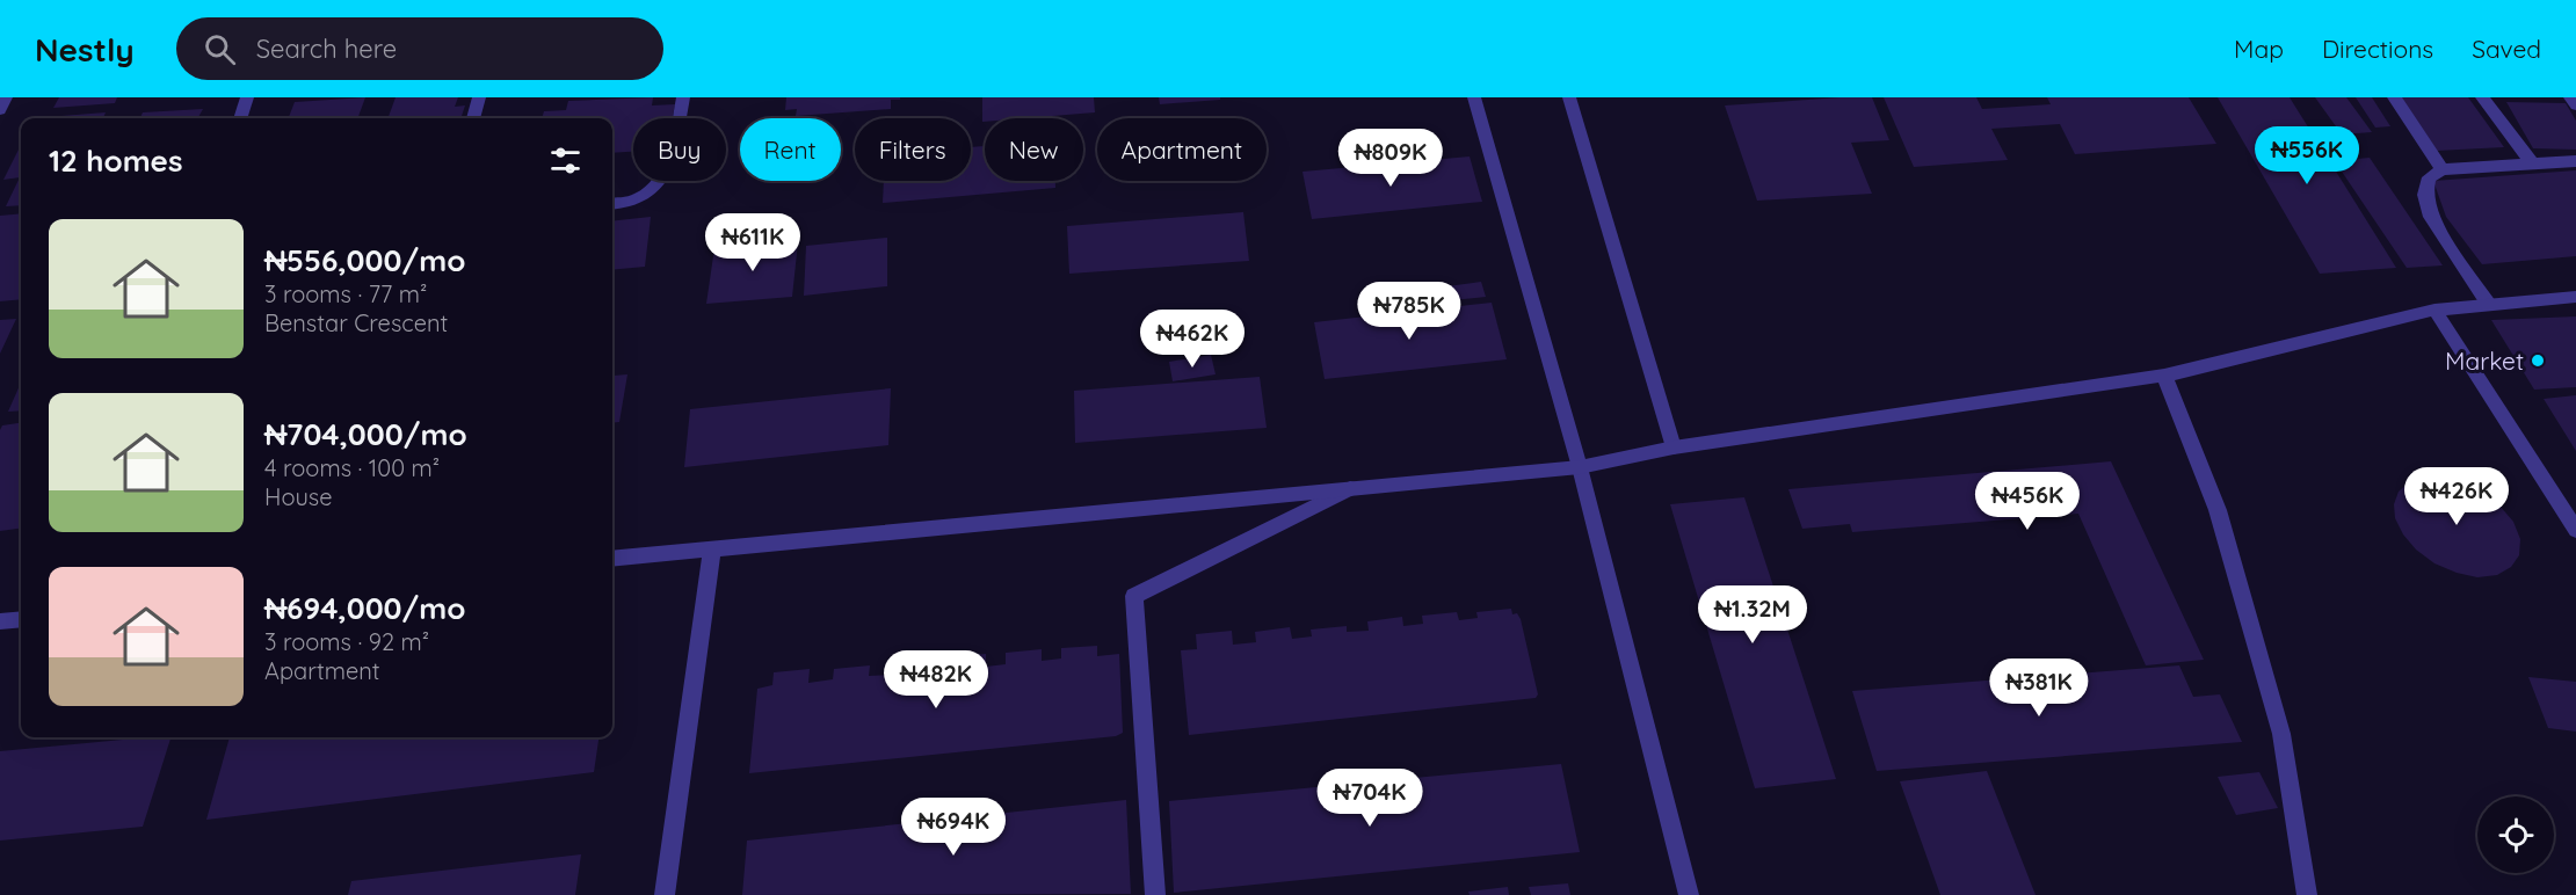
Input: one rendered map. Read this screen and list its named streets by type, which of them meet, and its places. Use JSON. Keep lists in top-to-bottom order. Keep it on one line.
{"places":["Market"],"page":{"header":"Nestly","search":"Search here","nav":["Map","Directions","Saved"],"chip":["Buy","Rent","Filters","New","Apartment"],"heading":"12 homes","price":["₦556K","₦809K","₦611K","₦785K","₦462K","₦426K","₦456K","₦1.32M","₦482K","₦381K","₦704K","₦694K"],"list":[{"name":"₦556,000/mo","note":"3 rooms · 77 m² · Benstar Crescent"},{"name":"₦704,000/mo","note":"4 rooms · 100 m² · House"},{"name":"₦694,000/mo","note":"3 rooms · 92 m² · Apartment"}]}}
